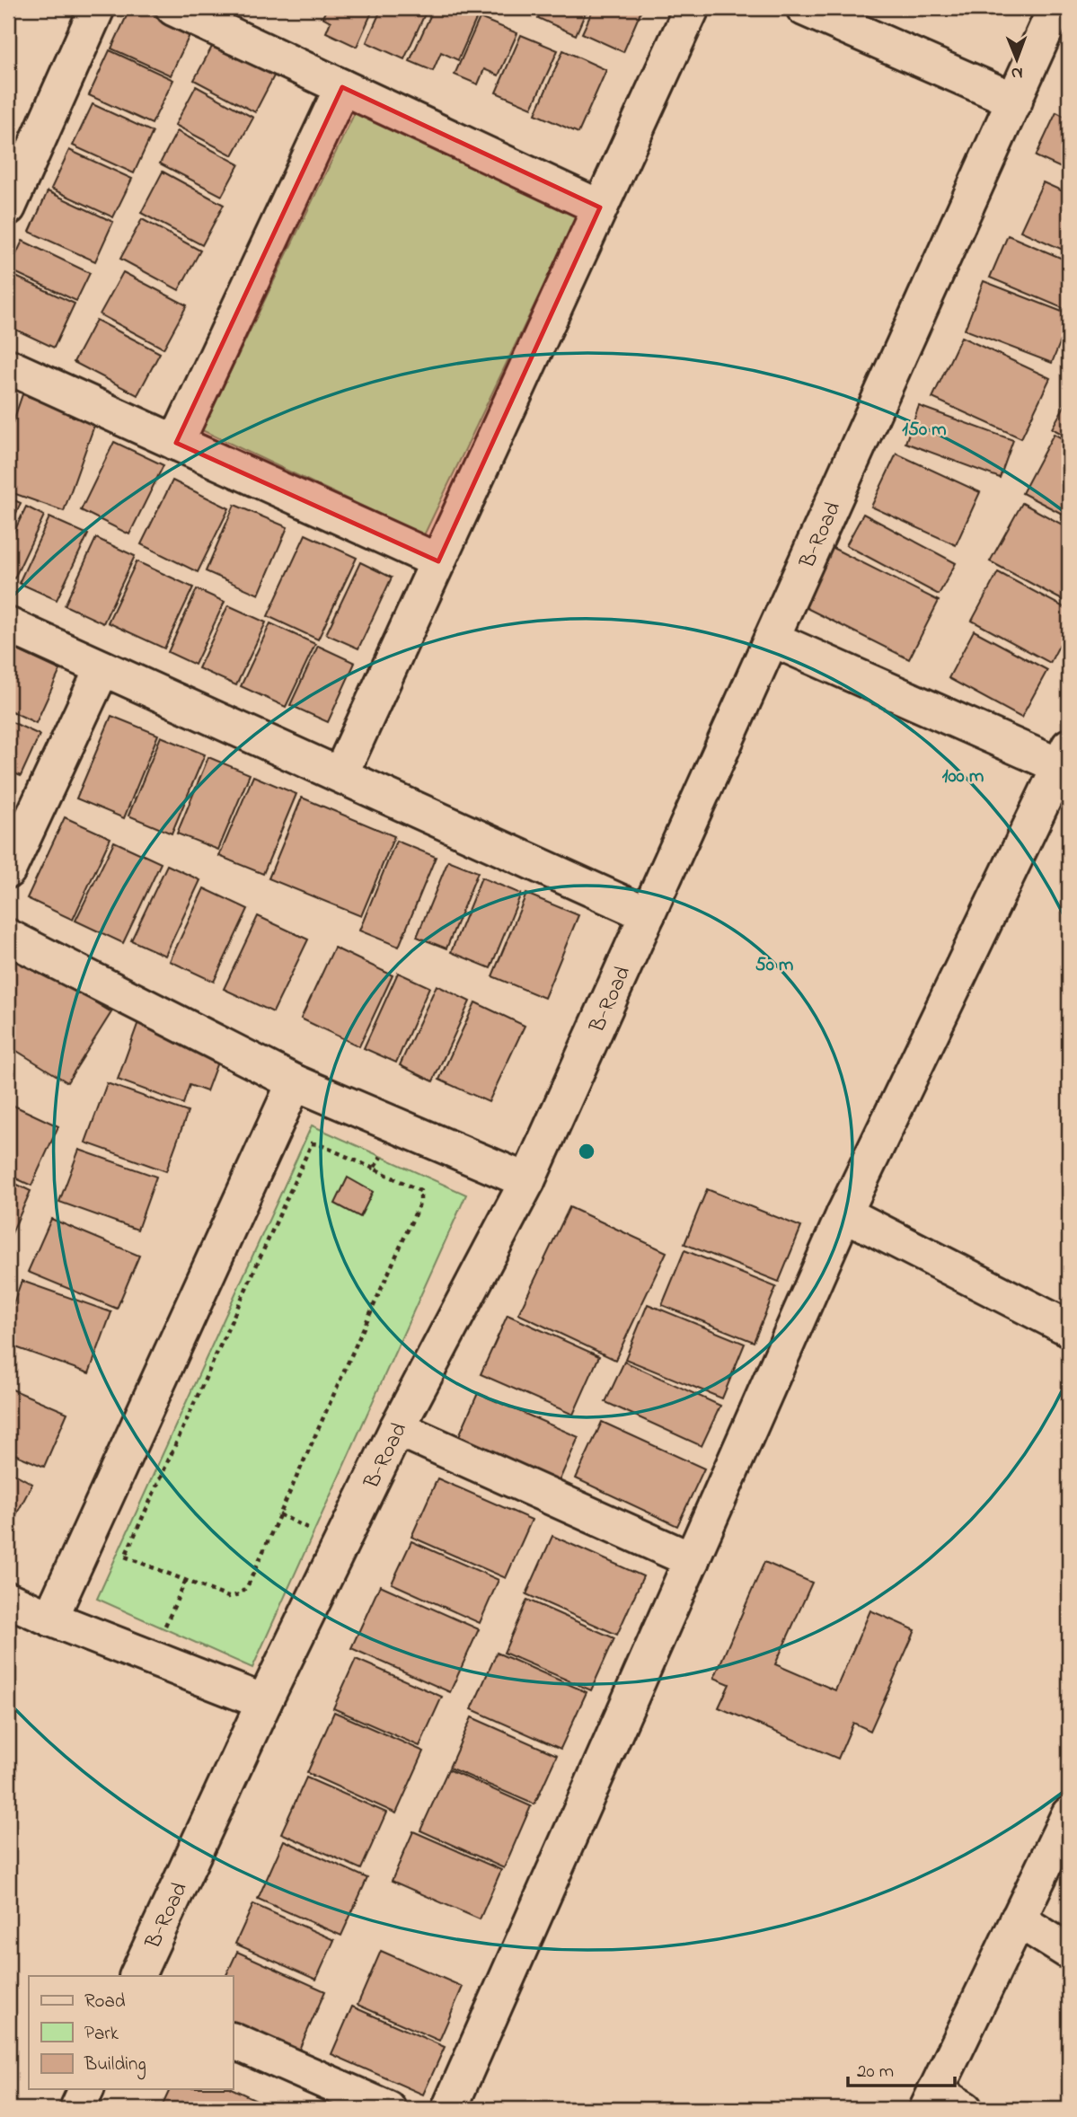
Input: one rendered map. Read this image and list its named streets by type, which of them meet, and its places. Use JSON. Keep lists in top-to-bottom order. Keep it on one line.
{"streets":{"street":["B-Road"]},"legend":["Road","Park","Building"],"scale_bar":"20 m","north":"bottom","rings":["150 m","100 m","50 m"]}
